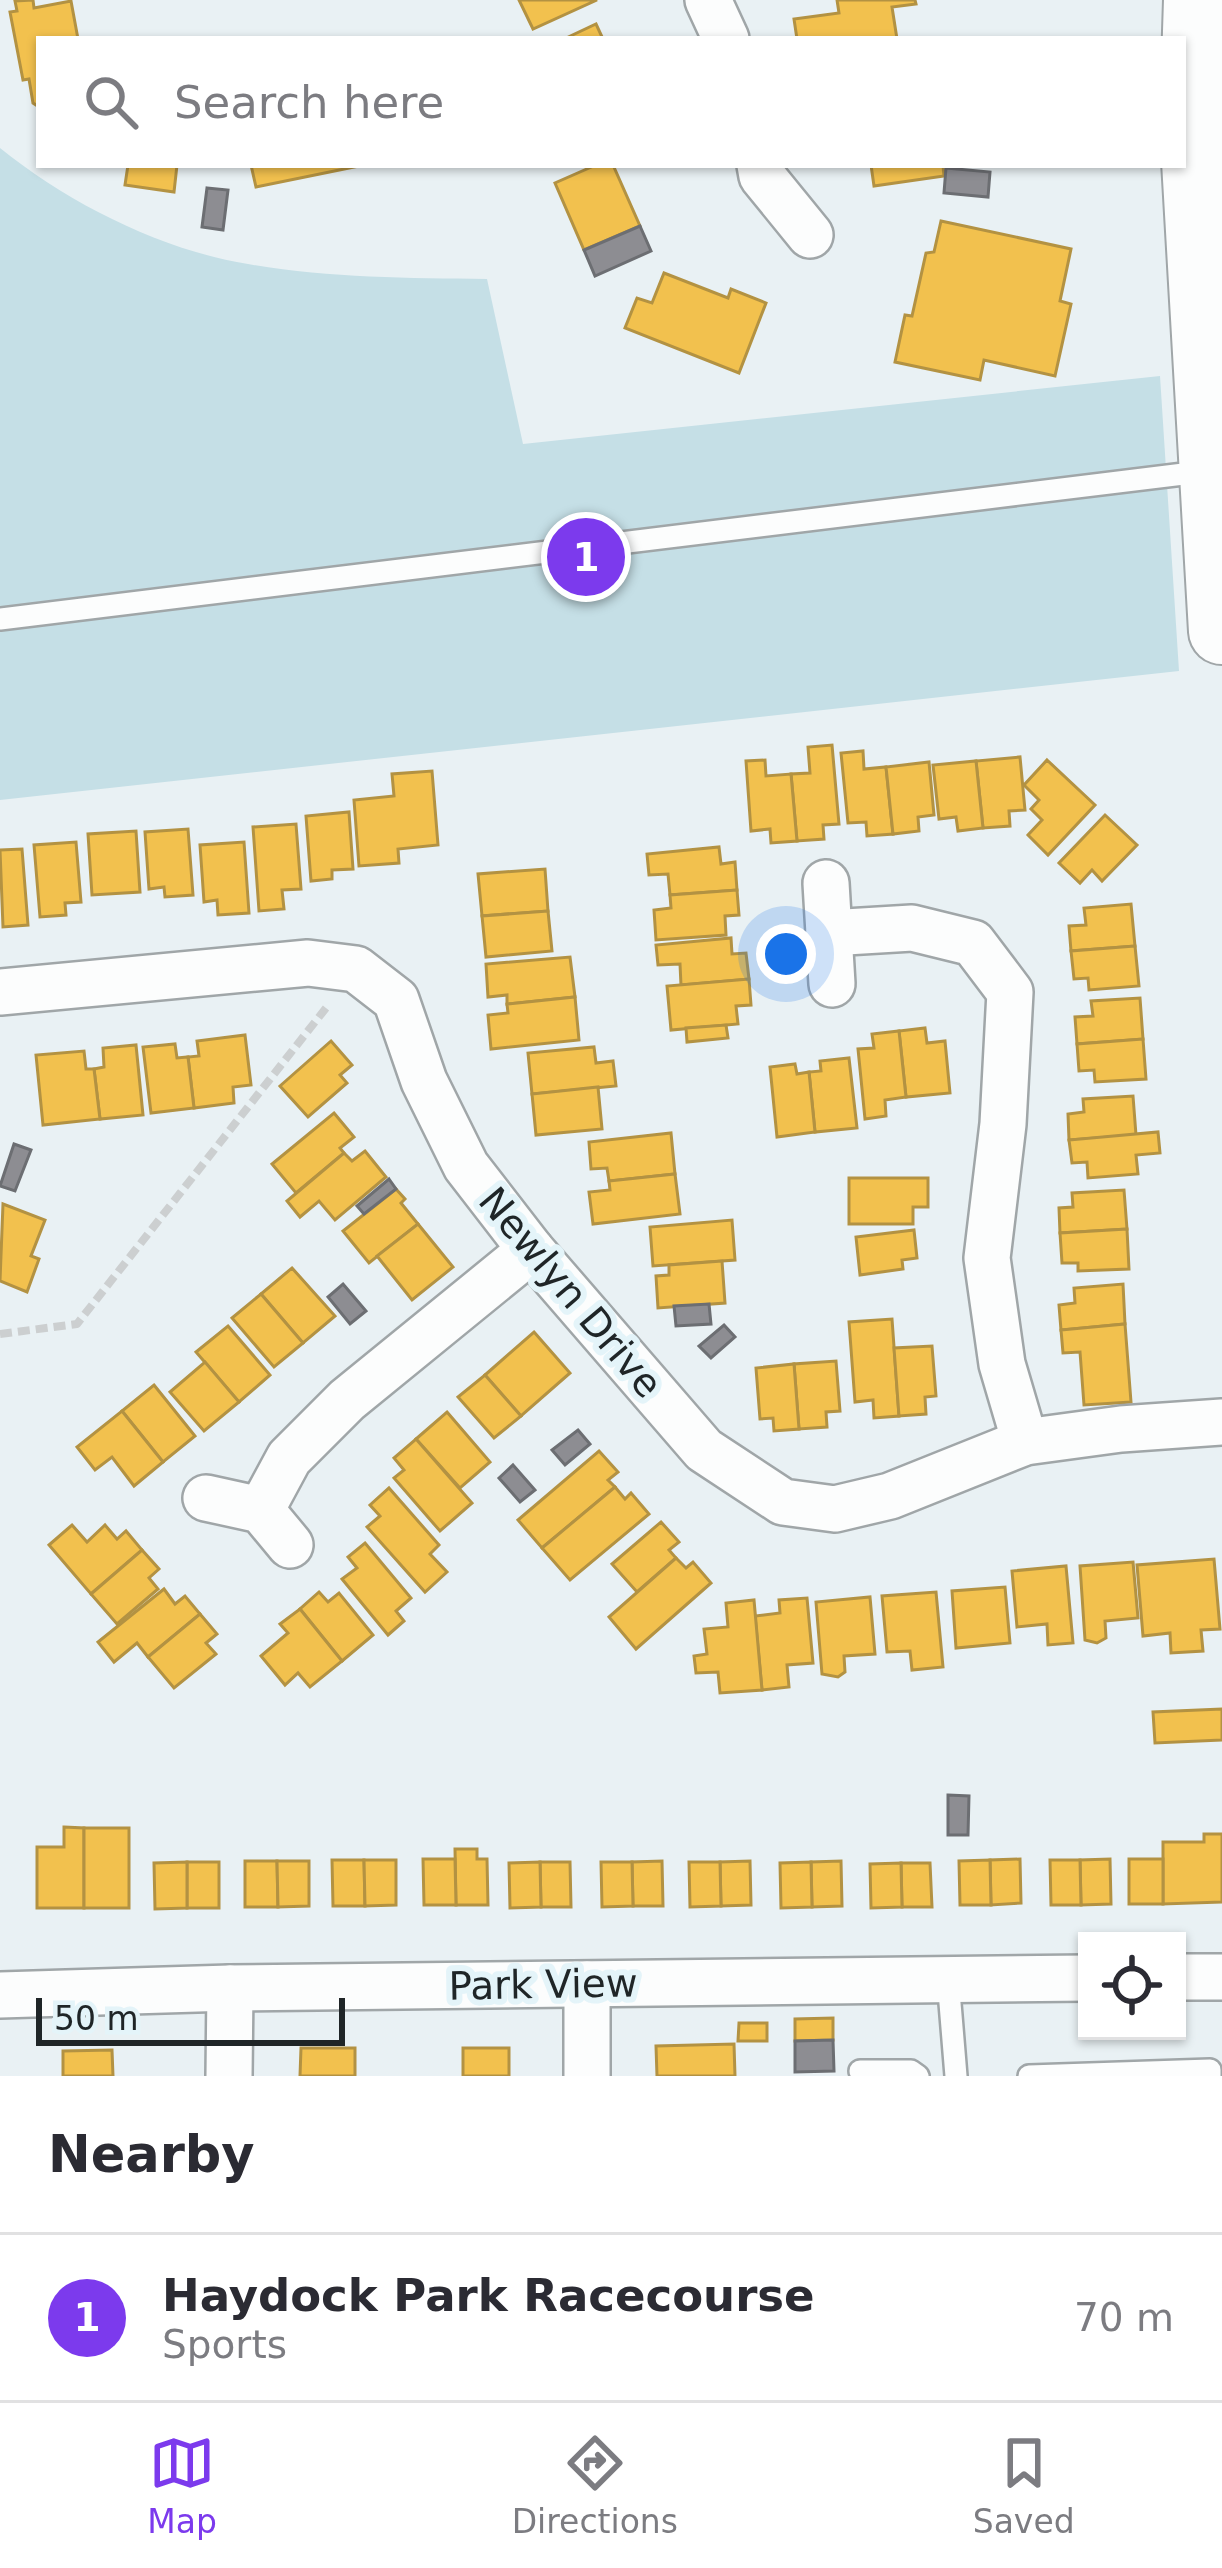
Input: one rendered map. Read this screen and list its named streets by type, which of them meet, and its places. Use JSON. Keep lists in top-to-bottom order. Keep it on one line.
{"streets":{"street":["Newlyn Drive","Park View"]},"scale_bar":"50 m","page":{"search":"Search here","pins":"1","scale":"50 m","heading":"Nearby","list":[{"mark":"1","name":"Haydock Park Racecourse","note":"Sports","value":"70 m"}],"nav":["Map","Directions","Saved"]}}
